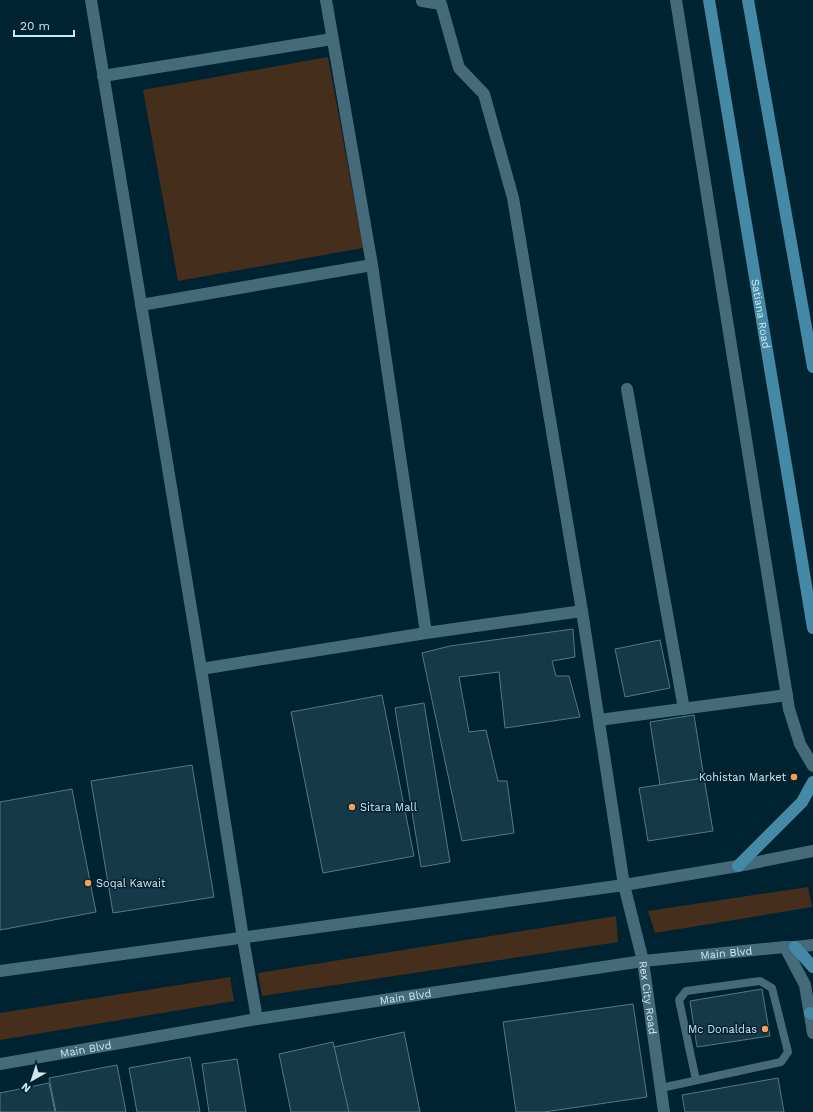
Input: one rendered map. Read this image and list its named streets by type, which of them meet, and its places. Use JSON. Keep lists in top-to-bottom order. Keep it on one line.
{"streets":{"main road":["Satiana Road"],"street":["Main Blvd","Rex City Road"]},"crossings":[["Main Blvd","Rex City Road"]],"places":["Kohistan Market","Sitara Mall","Soqal Kawait","Mc Donaldas"],"scale_bar":"20 m","north":"bottom left"}
